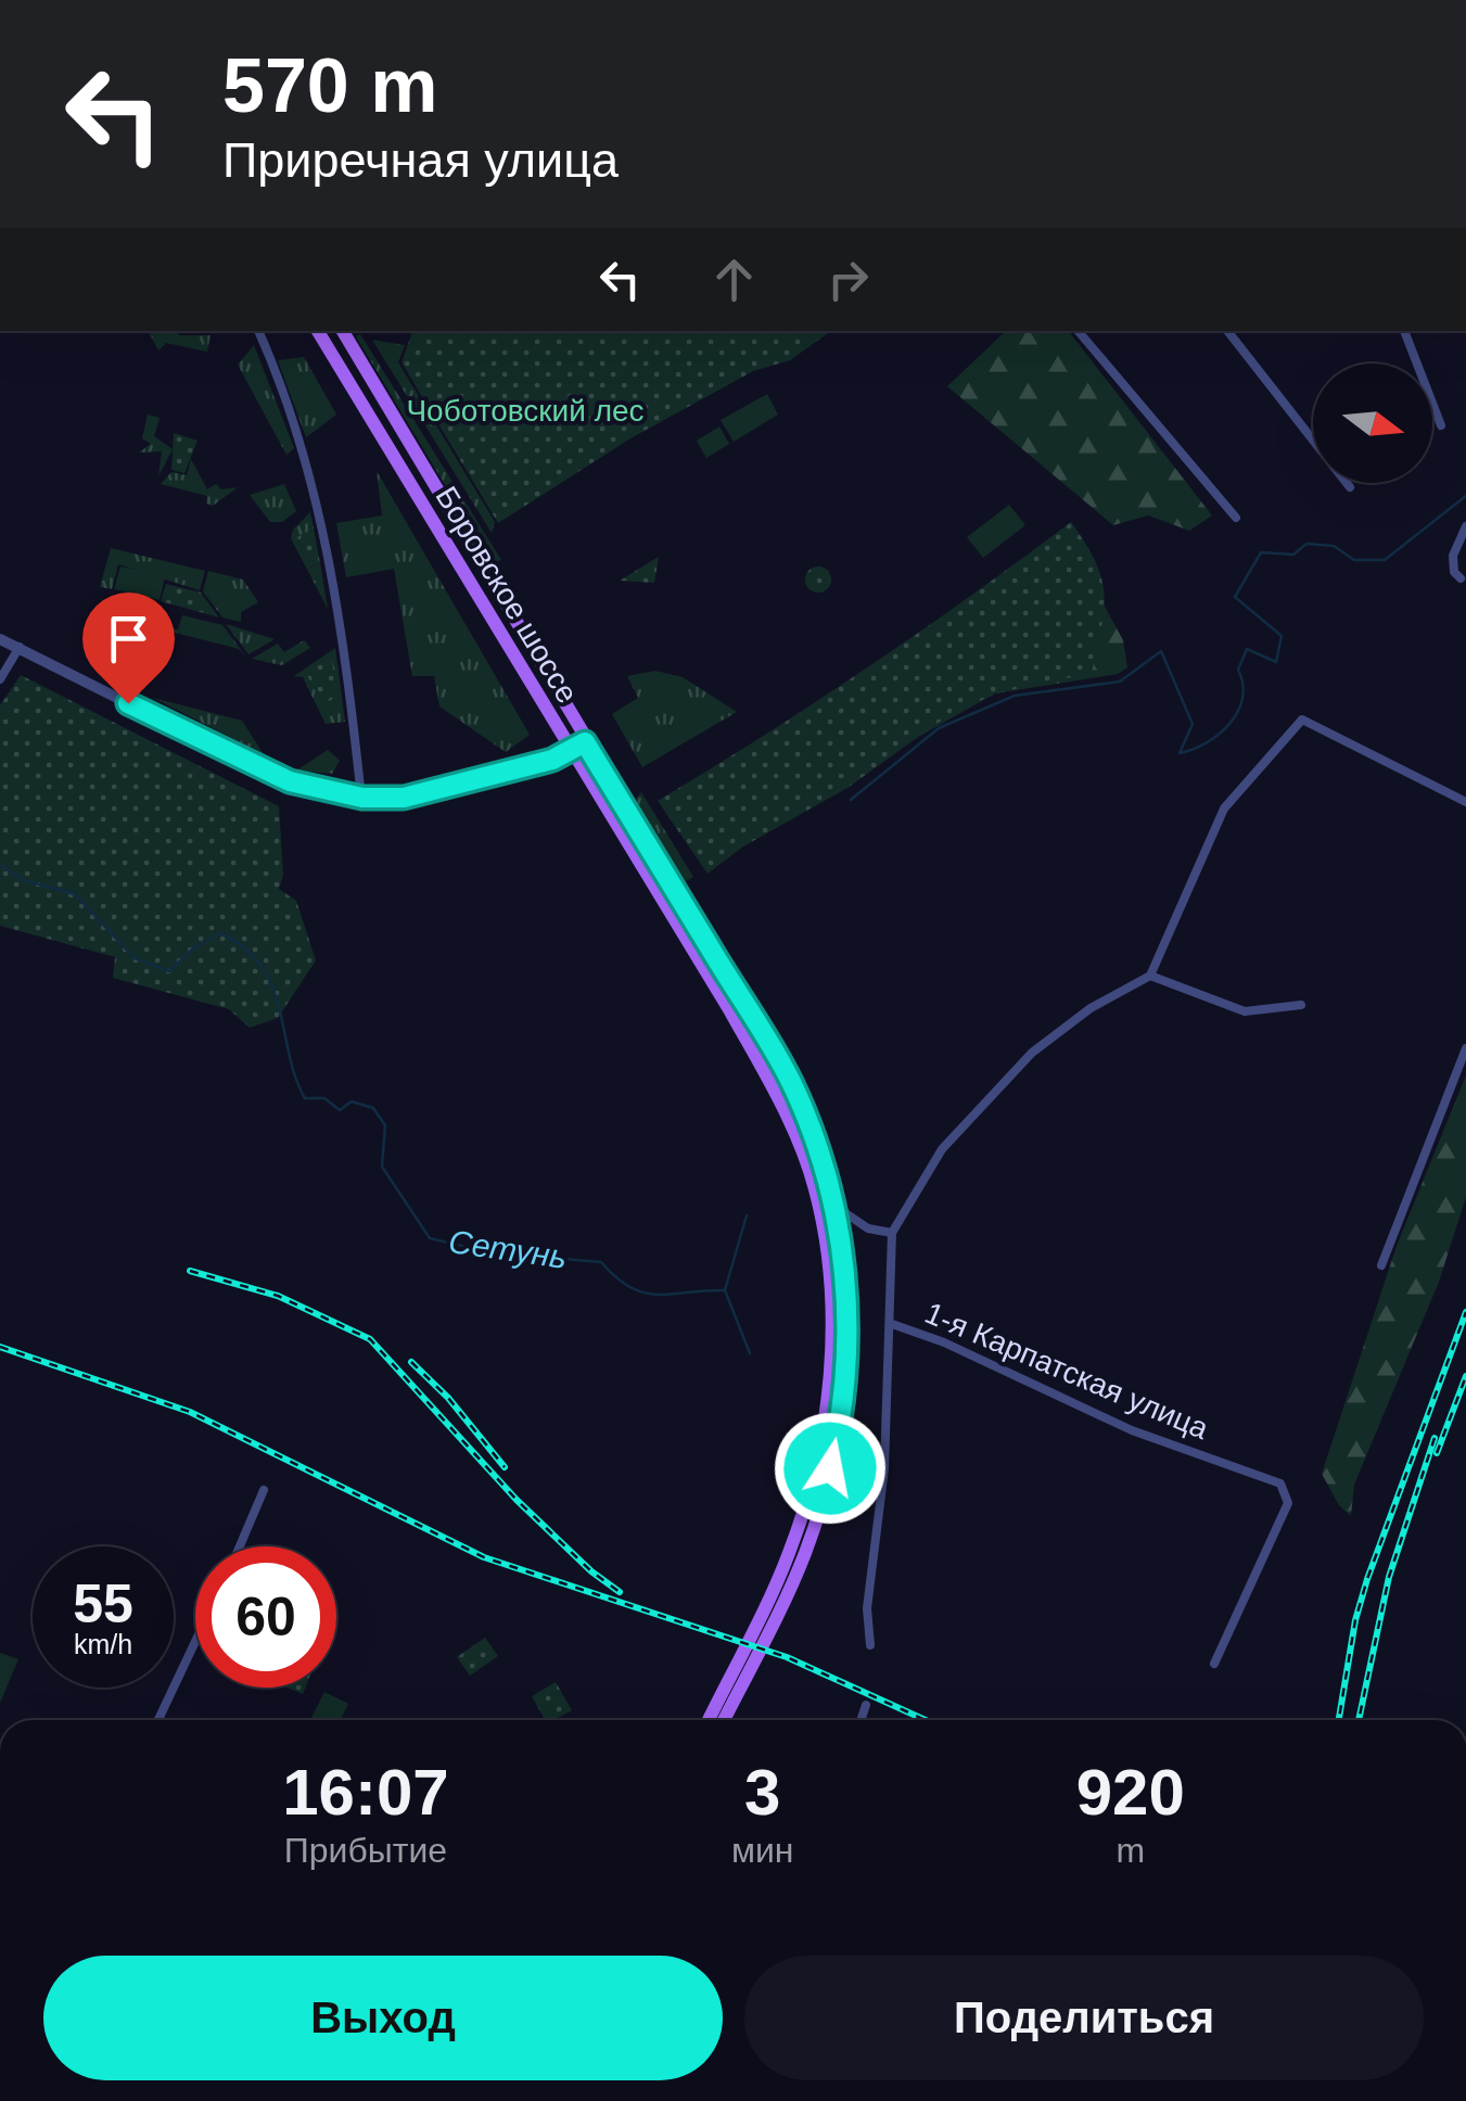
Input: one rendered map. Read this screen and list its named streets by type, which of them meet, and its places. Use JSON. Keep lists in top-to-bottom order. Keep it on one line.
{"streets":{"main road":["Боровское шоссе"],"street":["1-я Карпатская улица"]},"water":["Сетунь"],"parks":["Чоботовский лес"],"north":"right","page":{"turn":["570 m","Приречная улица"],"speed":"55 km/h","limit":"60","eta":["16:07","Прибытие","3","мин","920","m"],"buttons":["Выход","Поделиться"]}}
